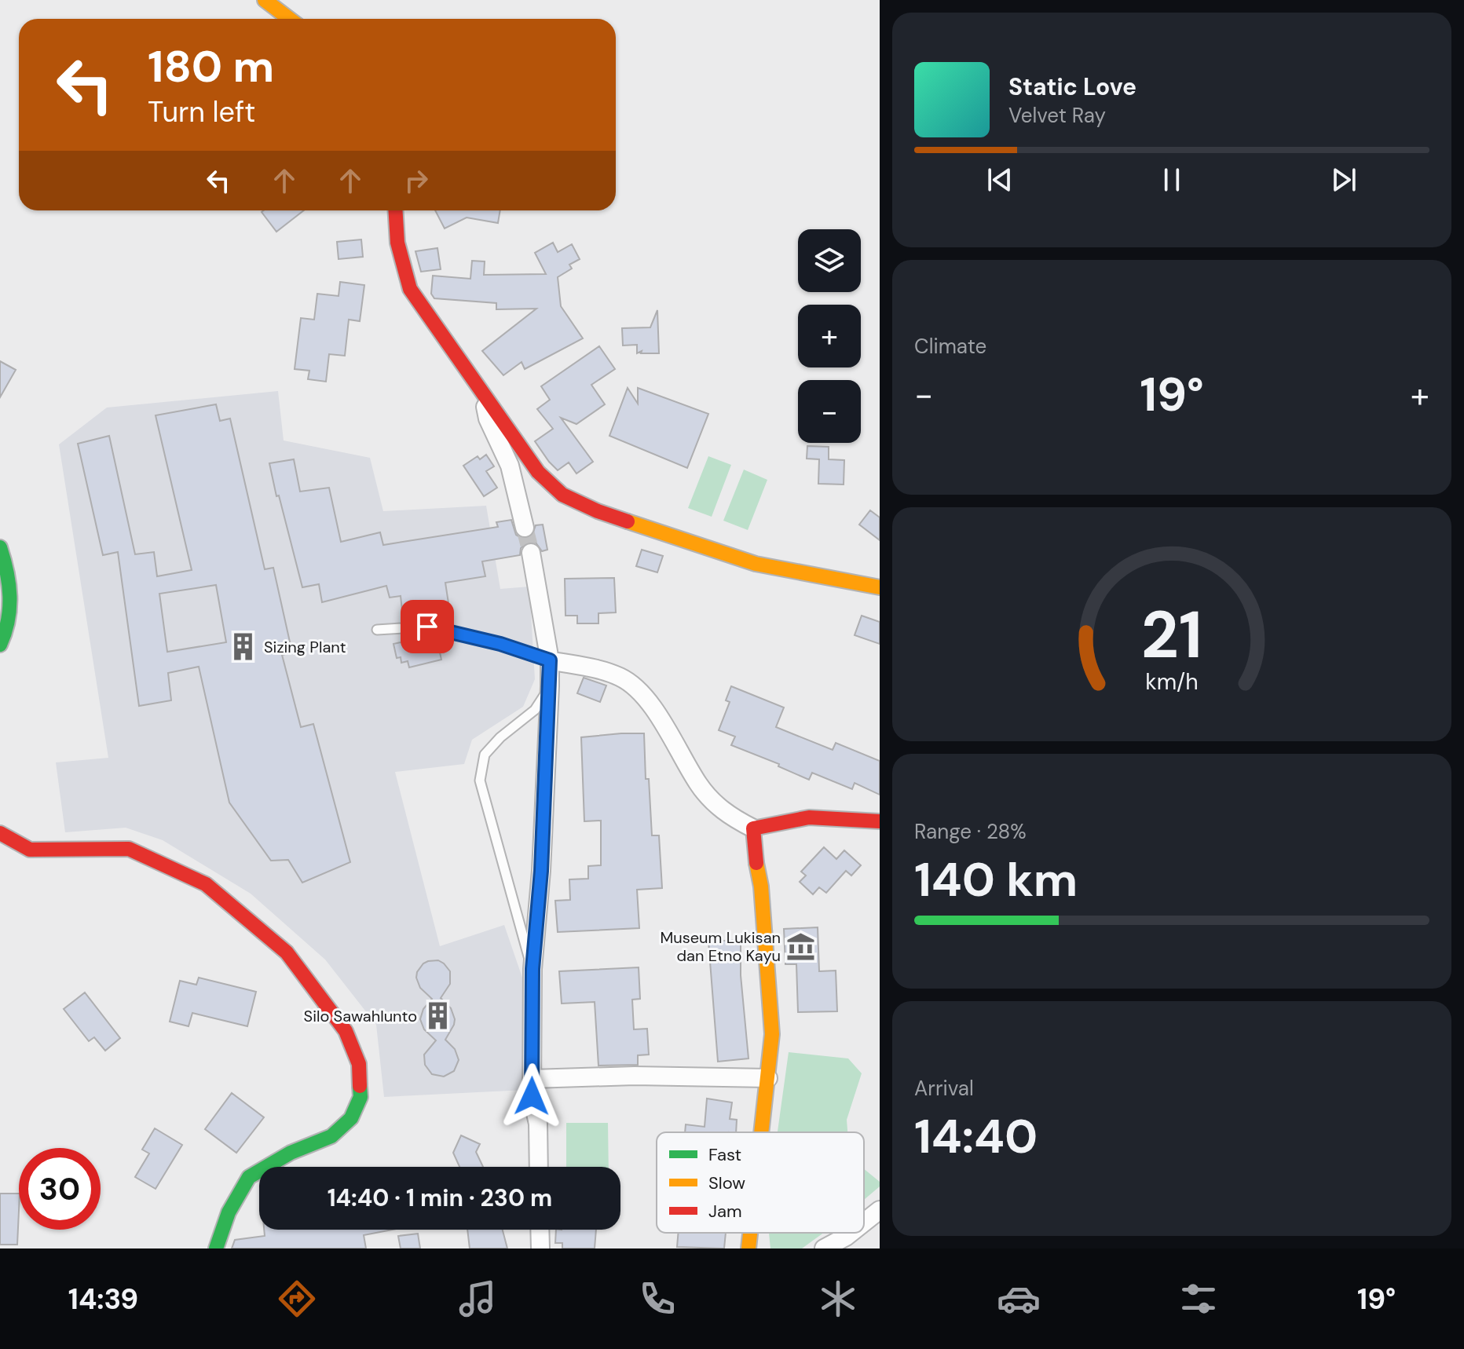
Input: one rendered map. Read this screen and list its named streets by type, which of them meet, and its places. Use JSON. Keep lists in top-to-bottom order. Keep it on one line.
{"places":{"building":["Sizing Plant","Silo Sawahlunto"],"museum":["Museum Lukisan dan Etno Kayu"]},"legend":["Fast","Slow","Jam"],"page":{"turn":["180 m","Turn left"],"song":["Static Love","Velvet Ray"],"map_buttons":["+","−"],"tile":["Climate",["Range · 28%","140 km"],["Arrival","14:40"]],"heat":["−","19°","+"],"limit":"30","trip":"14:40 · 1 min · 230 m","tabs":["14:39","19°"],"gauge":["21","km/h"]}}
